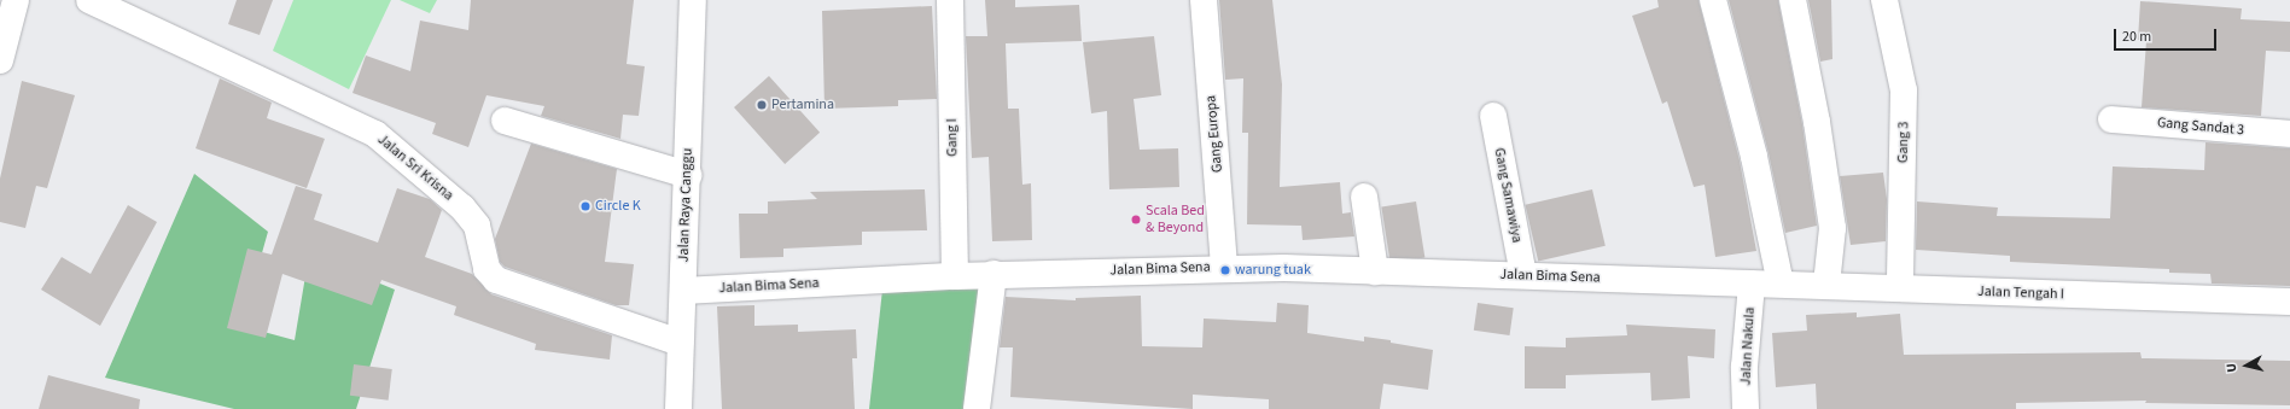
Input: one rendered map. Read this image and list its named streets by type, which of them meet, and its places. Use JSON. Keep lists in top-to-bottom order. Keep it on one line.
{"streets":{"street":["Gang Sandat 3","Gang Europa","Gang I","Gang 3","Jalan Sri Krisna","Gang Samawiya","Jalan Raya Canggu","Jalan Bima Sena","Jalan Tengah I","Jalan Nakula"]},"crossings":[["Gang Europa","Jalan Bima Sena"],["Gang I","Jalan Bima Sena"],["Gang 3","Jalan Tengah I"],["Jalan Sri Krisna","Jalan Raya Canggu"],["Gang Samawiya","Jalan Bima Sena"],["Jalan Raya Canggu","Jalan Bima Sena"],["Jalan Bima Sena","Jalan Tengah I"],["Jalan Bima Sena","Jalan Nakula"],["Jalan Tengah I","Jalan Nakula"]],"places":["Pertamina","Circle K","Scala Bed & Beyond","warung tuak"],"scale_bar":"20 m","north":"left"}
